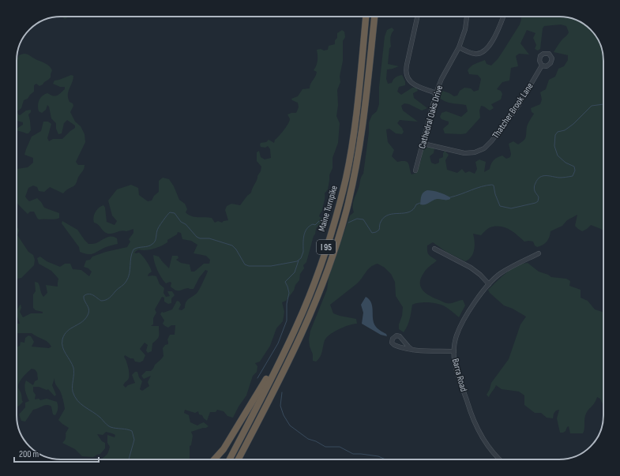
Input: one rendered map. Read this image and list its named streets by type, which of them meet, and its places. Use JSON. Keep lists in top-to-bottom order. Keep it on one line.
{"streets":{"highway":["Maine Turnpike","I 95"],"street":["Thatcher Brook Lane","Cathedral Oaks Drive","Barra Road"]},"crossings":[["Thatcher Brook Lane","Cathedral Oaks Drive"]],"scale_bar":"200 m"}
